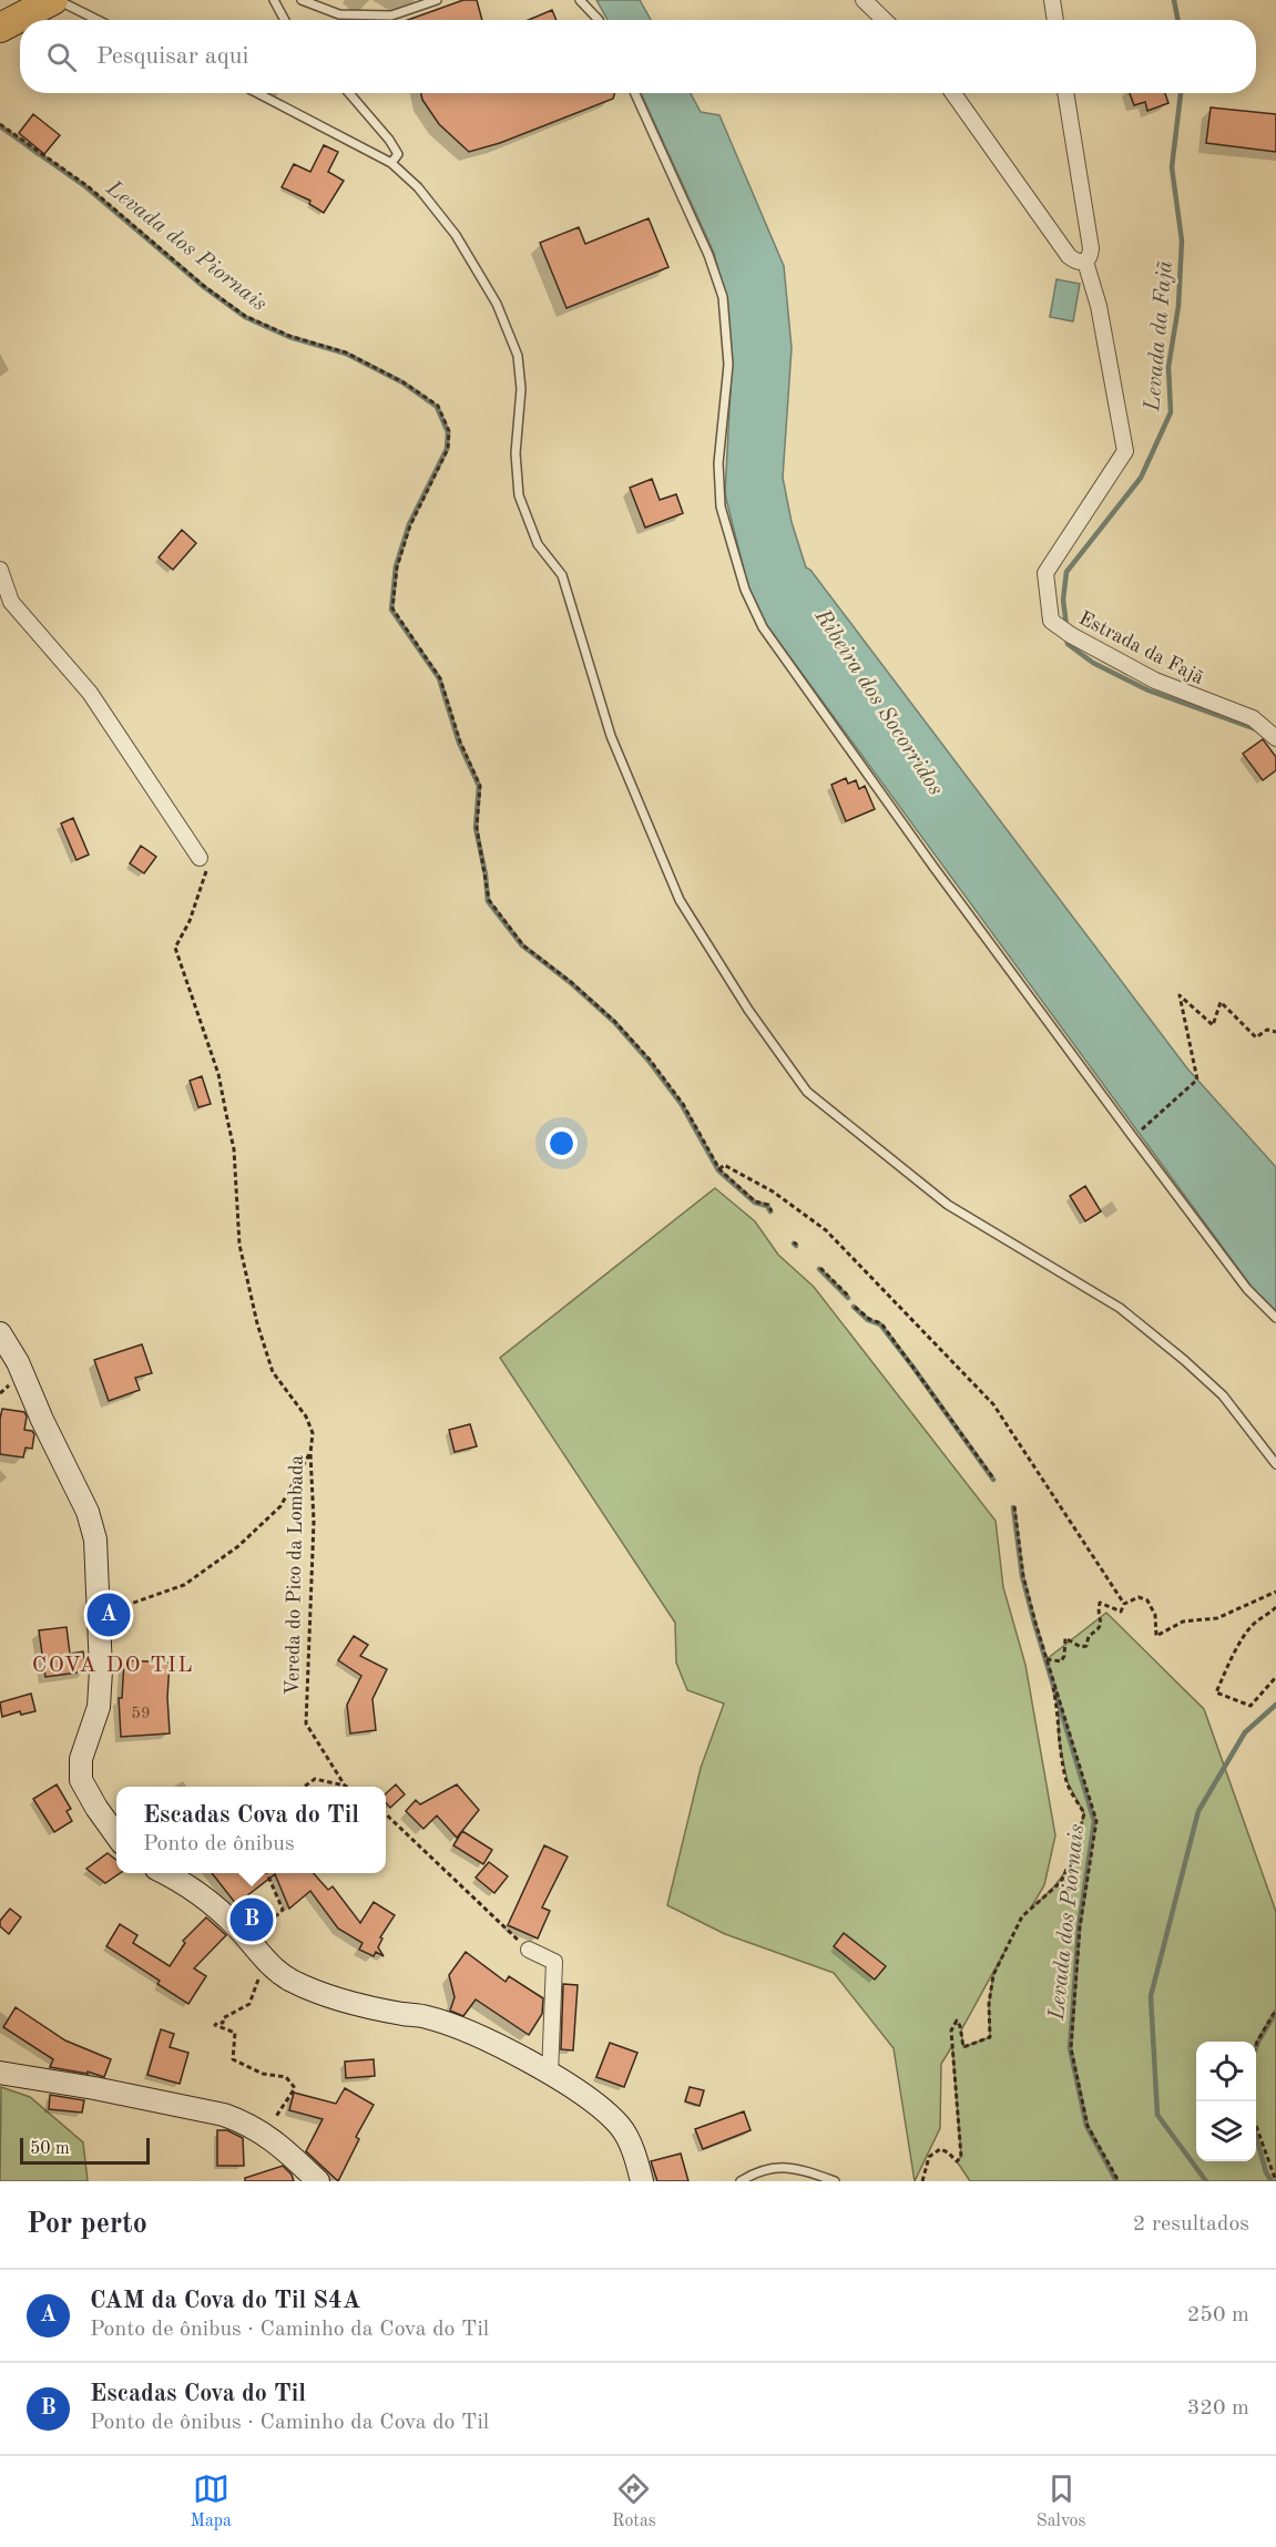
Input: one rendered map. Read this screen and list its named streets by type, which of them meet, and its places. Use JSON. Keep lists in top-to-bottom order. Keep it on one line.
{"streets":{"street":["Estrada da Fajã"],"path":["Vereda do Pico da Lombada"]},"districts":["COVA DO TIL"],"water":["Levada dos Piornais","Levada da Fajã","Ribeira dos Socorridos"],"house_numbers":["59"],"scale_bar":"50 m","page":{"search":"Pesquisar aqui","pins":["A","B"],"popup":["Escadas Cova do Til","Ponto de ônibus"],"scale":"50 m","heading":["Por perto","2 resultados"],"list":[{"mark":"A","name":"CAM da Cova do Til S4A","note":"Ponto de ônibus · Caminho da Cova do Til","value":"250 m"},{"mark":"B","name":"Escadas Cova do Til","note":"Ponto de ônibus · Caminho da Cova do Til","value":"320 m"}],"nav":["Mapa","Rotas","Salvos"]}}
